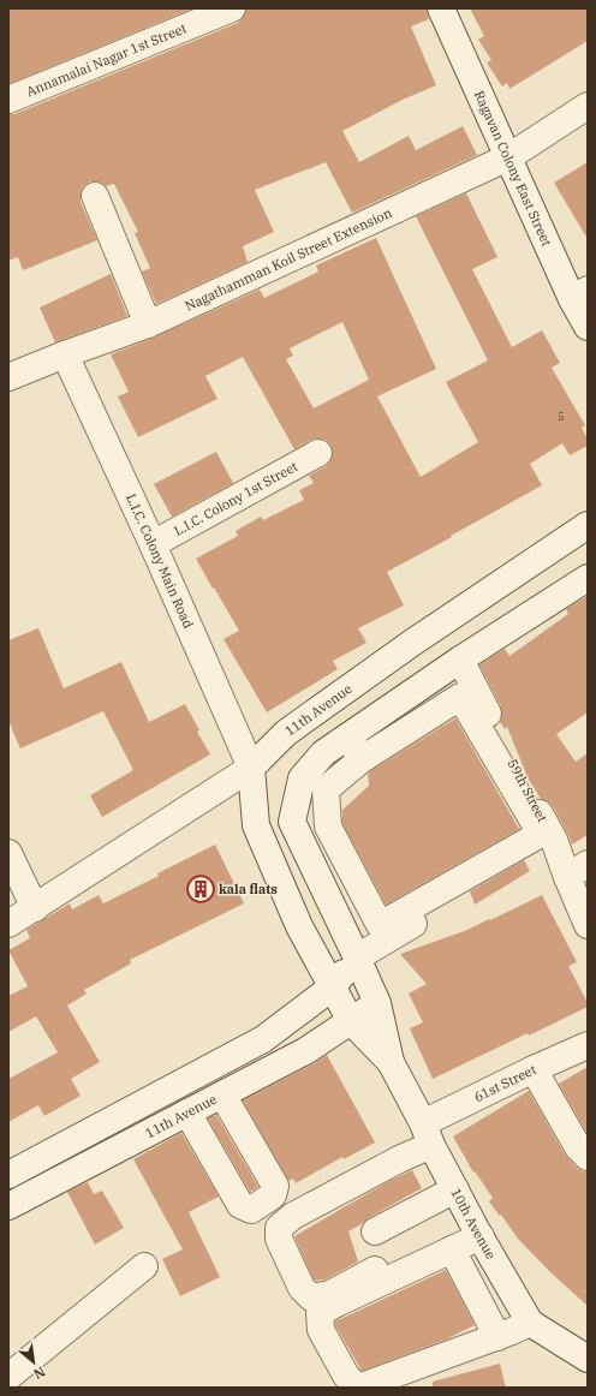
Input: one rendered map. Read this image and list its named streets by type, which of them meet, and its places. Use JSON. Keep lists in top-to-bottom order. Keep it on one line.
{"streets":{"street":["Annamalai Nagar 1st Street","Ragavan Colony East Street","Nagathamman Koil Street Extension","L.I.C. Colony 1st Street","L.I.C. Colony Main Road","11th Avenue","59th Street","61st Street","10th Avenue"]},"crossings":[["Ragavan Colony East Street","Nagathamman Koil Street Extension"],["Nagathamman Koil Street Extension","L.I.C. Colony Main Road"],["L.I.C. Colony 1st Street","L.I.C. Colony Main Road"],["L.I.C. Colony Main Road","11th Avenue"],["61st Street","10th Avenue"]],"places":{"building":["kala flats"]},"house_numbers":["5"],"north":"bottom right"}
